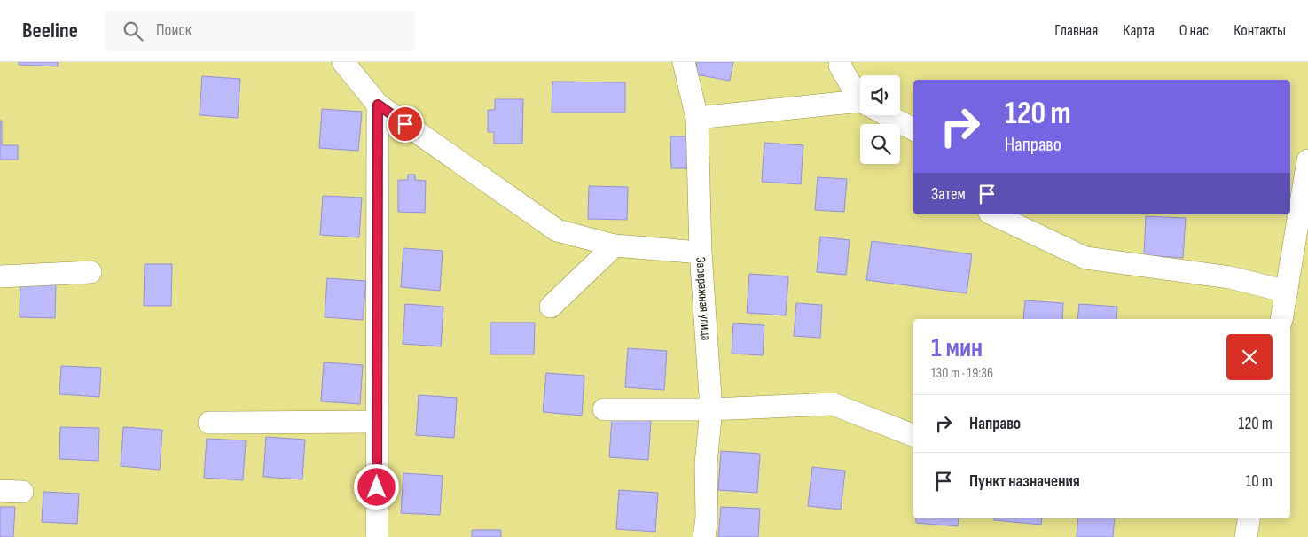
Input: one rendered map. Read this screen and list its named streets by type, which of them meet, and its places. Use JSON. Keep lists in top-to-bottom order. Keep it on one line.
{"streets":{"street":["Заовражная улица"]},"page":{"header":"Beeline","search":"Поиск","nav":["Главная","Карта","О нас","Контакты"],"turn":["120 m","Направо"],"then":"Затем","heading":["1 мин","130 m · 19:36"],"list":[{"name":"Направо","value":"120 m"},{"name":"Пункт назначения","value":"10 m"}]}}
